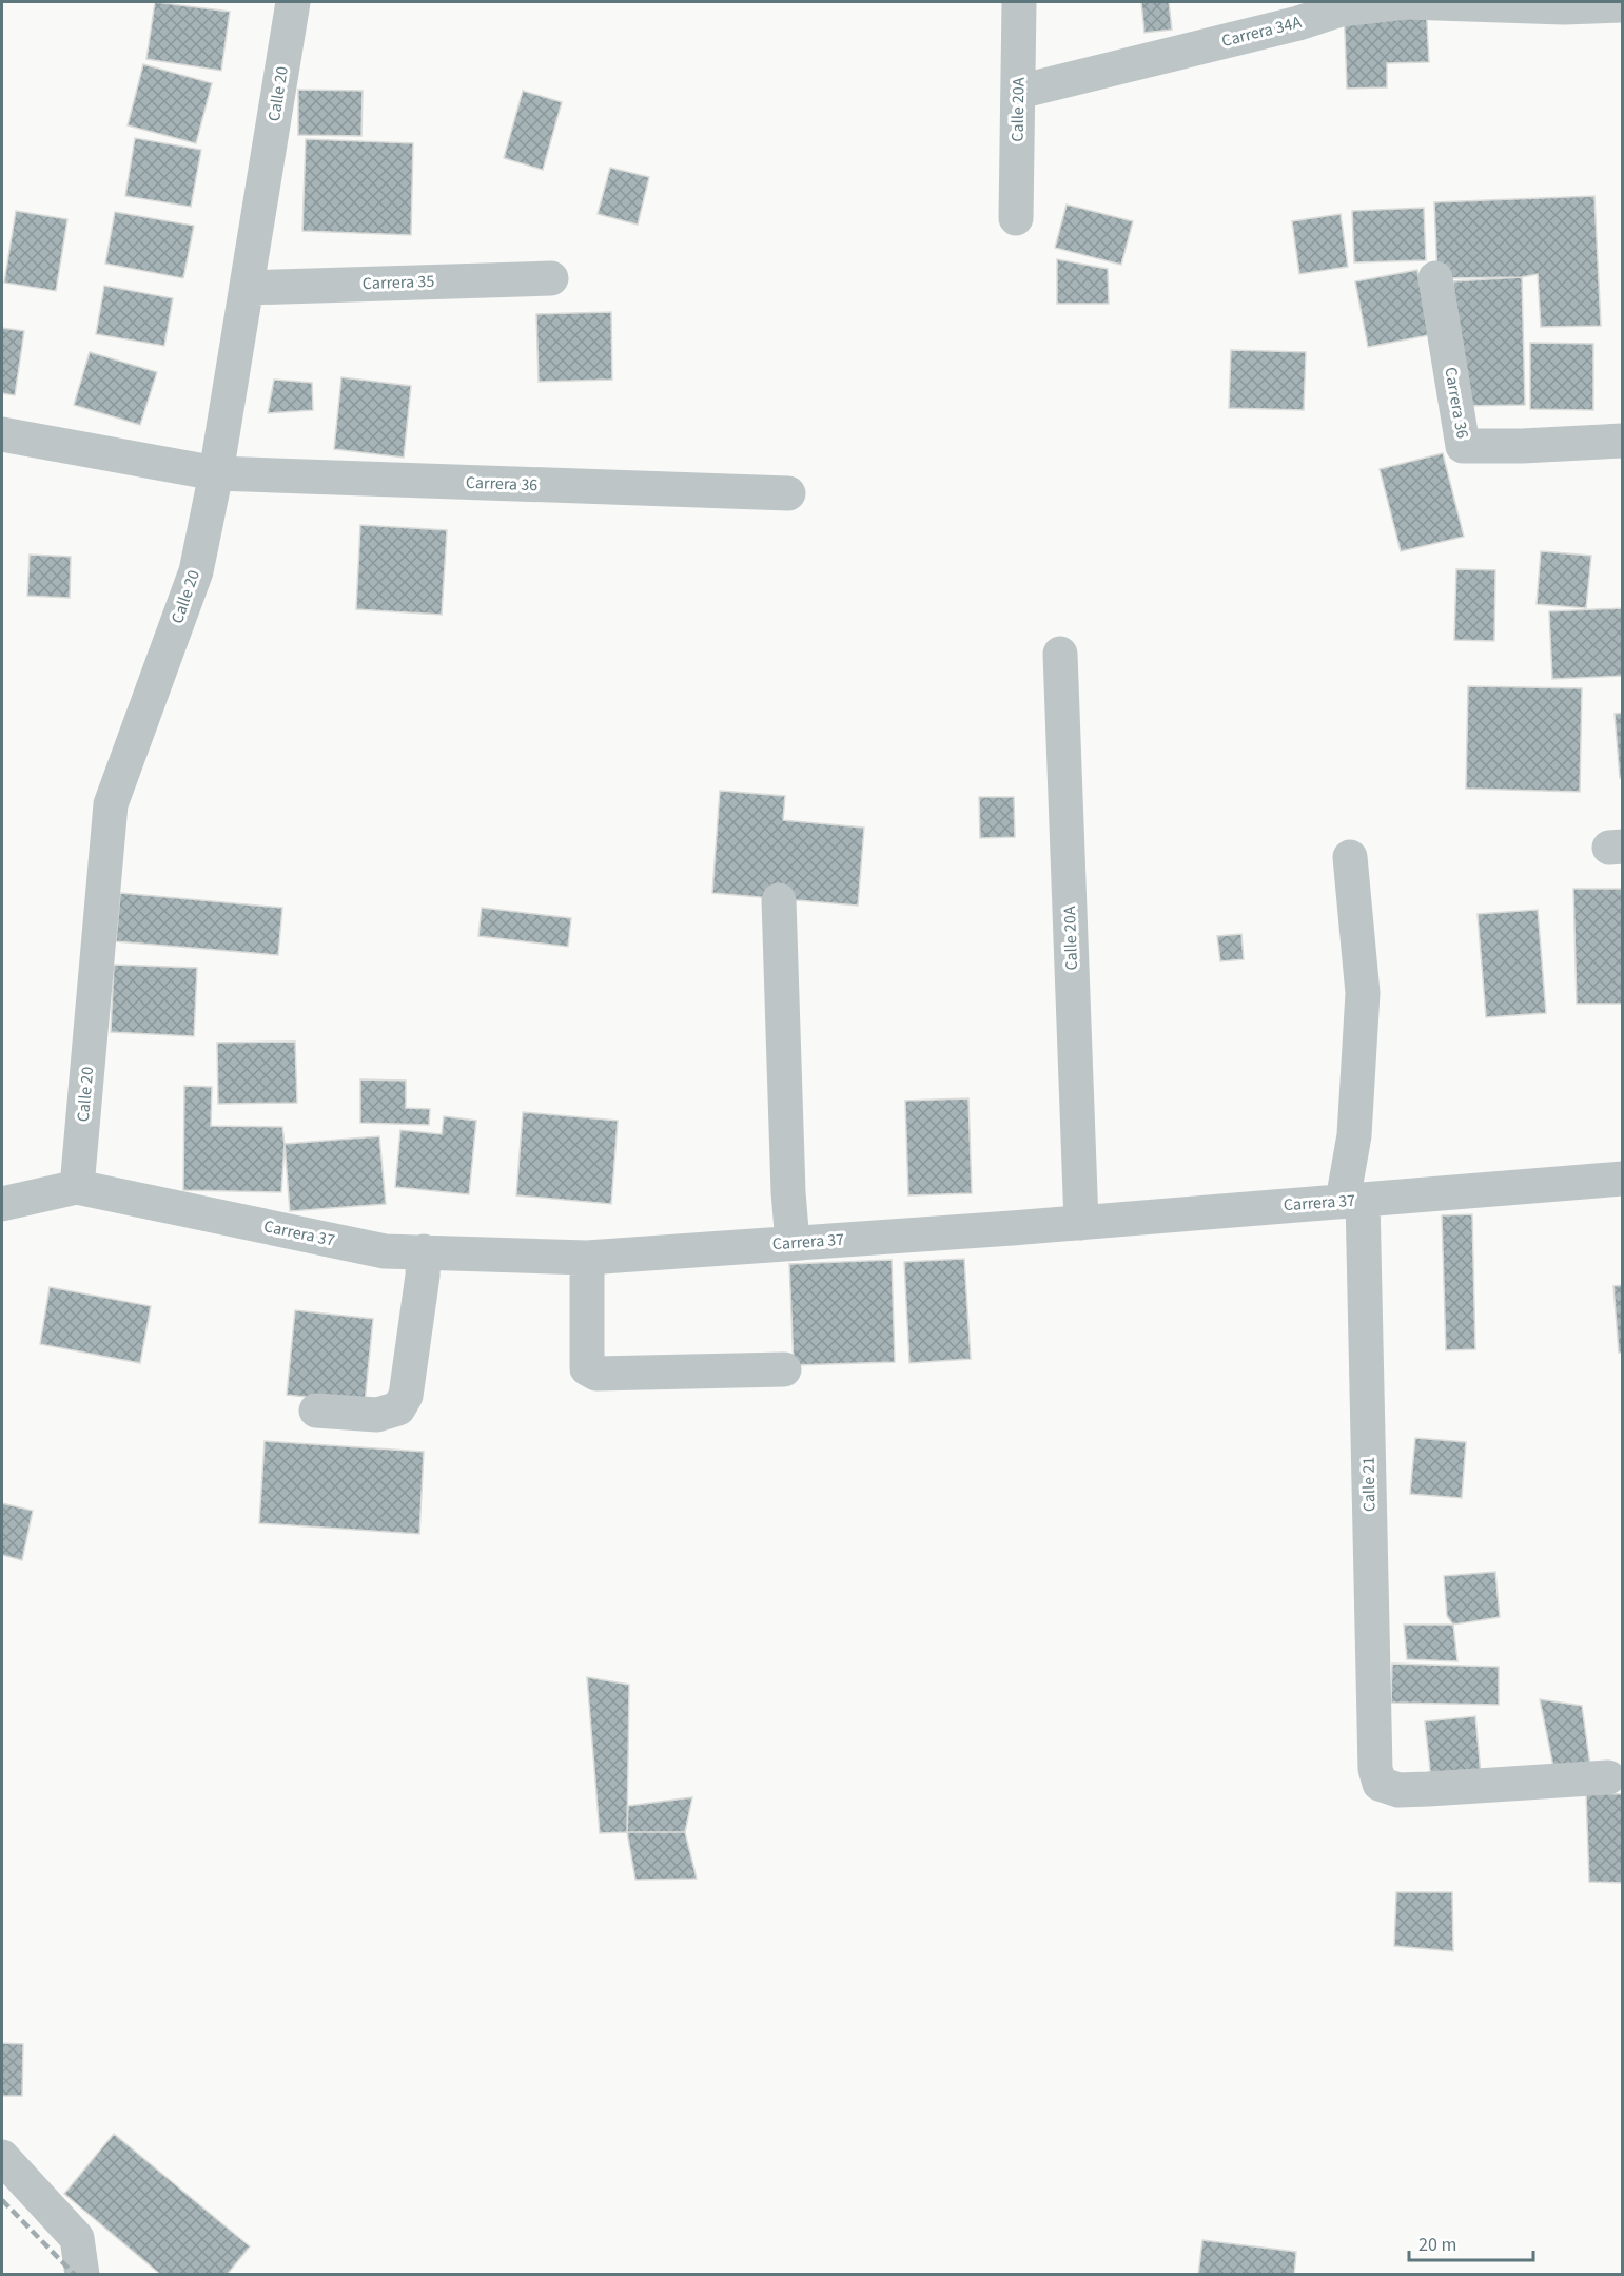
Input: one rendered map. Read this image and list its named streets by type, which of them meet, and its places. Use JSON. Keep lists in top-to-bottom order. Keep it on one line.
{"streets":{"street":["Carrera 34A","Calle 20","Calle 20A","Carrera 35","Carrera 36","Carrera 37","Calle 21"]},"crossings":[["Carrera 34A","Calle 20A"],["Calle 20","Carrera 35"],["Calle 20","Carrera 36"],["Calle 20","Carrera 37"],["Calle 20A","Carrera 37"],["Carrera 37","Calle 21"]],"scale_bar":"20 m"}
